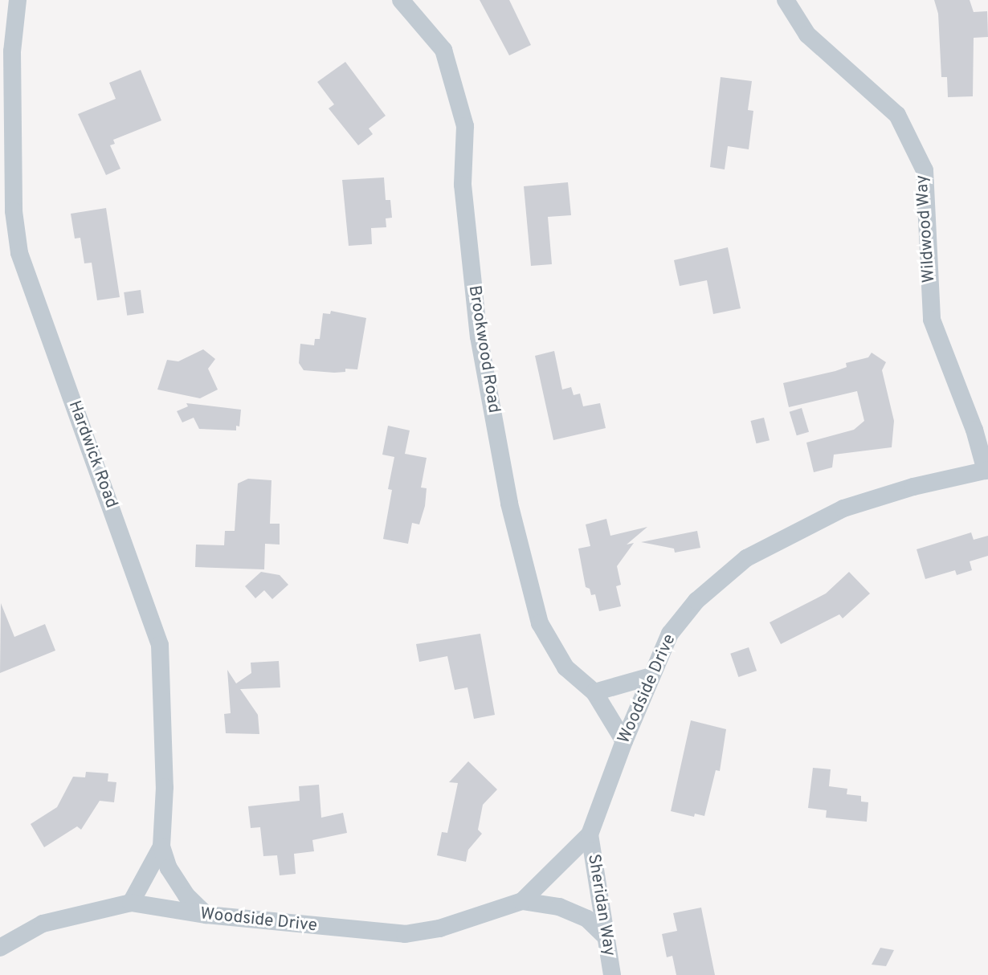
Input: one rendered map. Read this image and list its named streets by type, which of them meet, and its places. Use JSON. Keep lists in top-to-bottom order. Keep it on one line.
{"streets":{"street":["Wildwood Way","Brookwood Road","Hardwick Road","Woodside Drive","Sheridan Way"]},"crossings":[["Wildwood Way","Woodside Drive"],["Brookwood Road","Woodside Drive"],["Hardwick Road","Woodside Drive"],["Woodside Drive","Sheridan Way"]]}
